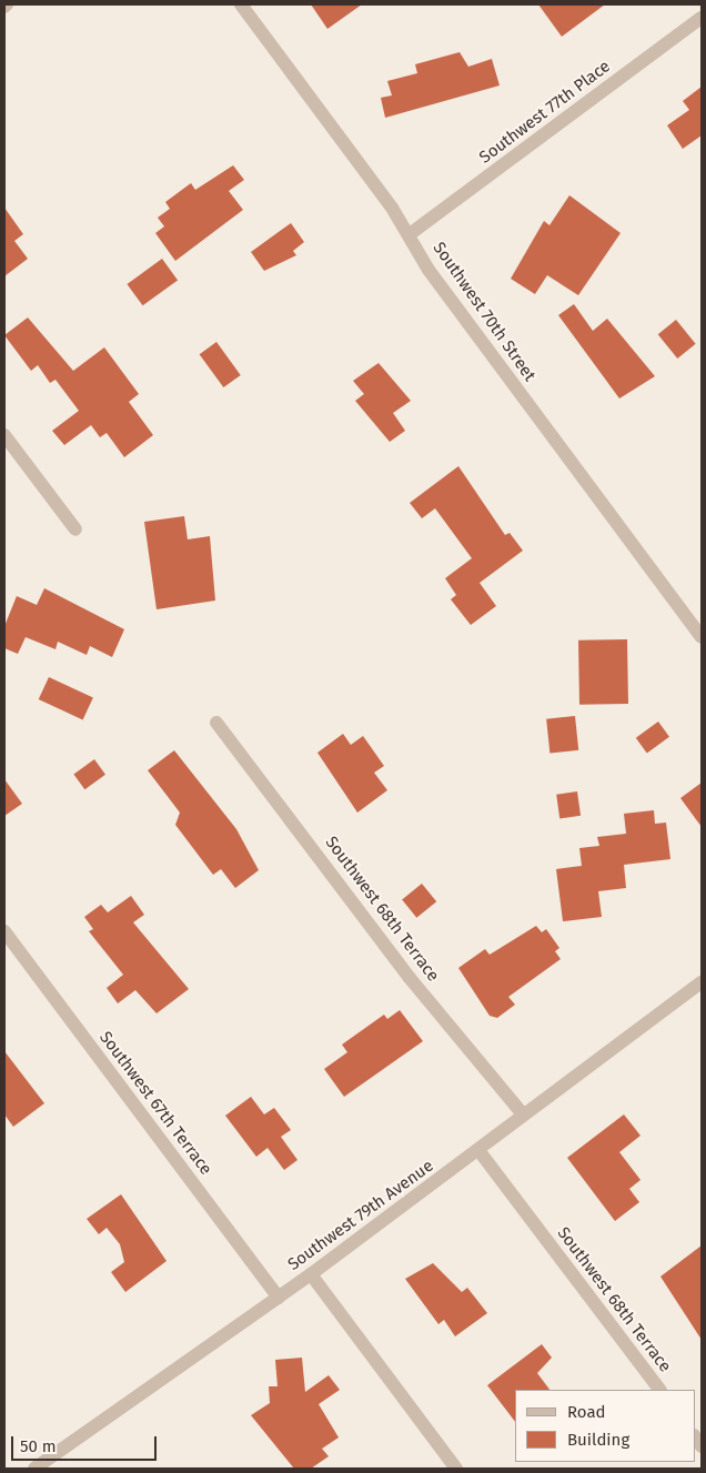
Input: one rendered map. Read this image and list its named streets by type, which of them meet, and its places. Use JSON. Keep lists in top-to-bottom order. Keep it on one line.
{"streets":{"street":["Southwest 77th Place","Southwest 70th Street","Southwest 68th Terrace","Southwest 67th Terrace","Southwest 79th Avenue"]},"crossings":[["Southwest 77th Place","Southwest 70th Street"],["Southwest 68th Terrace","Southwest 79th Avenue"],["Southwest 67th Terrace","Southwest 79th Avenue"]],"legend":["Road","Building"],"scale_bar":"50 m"}
